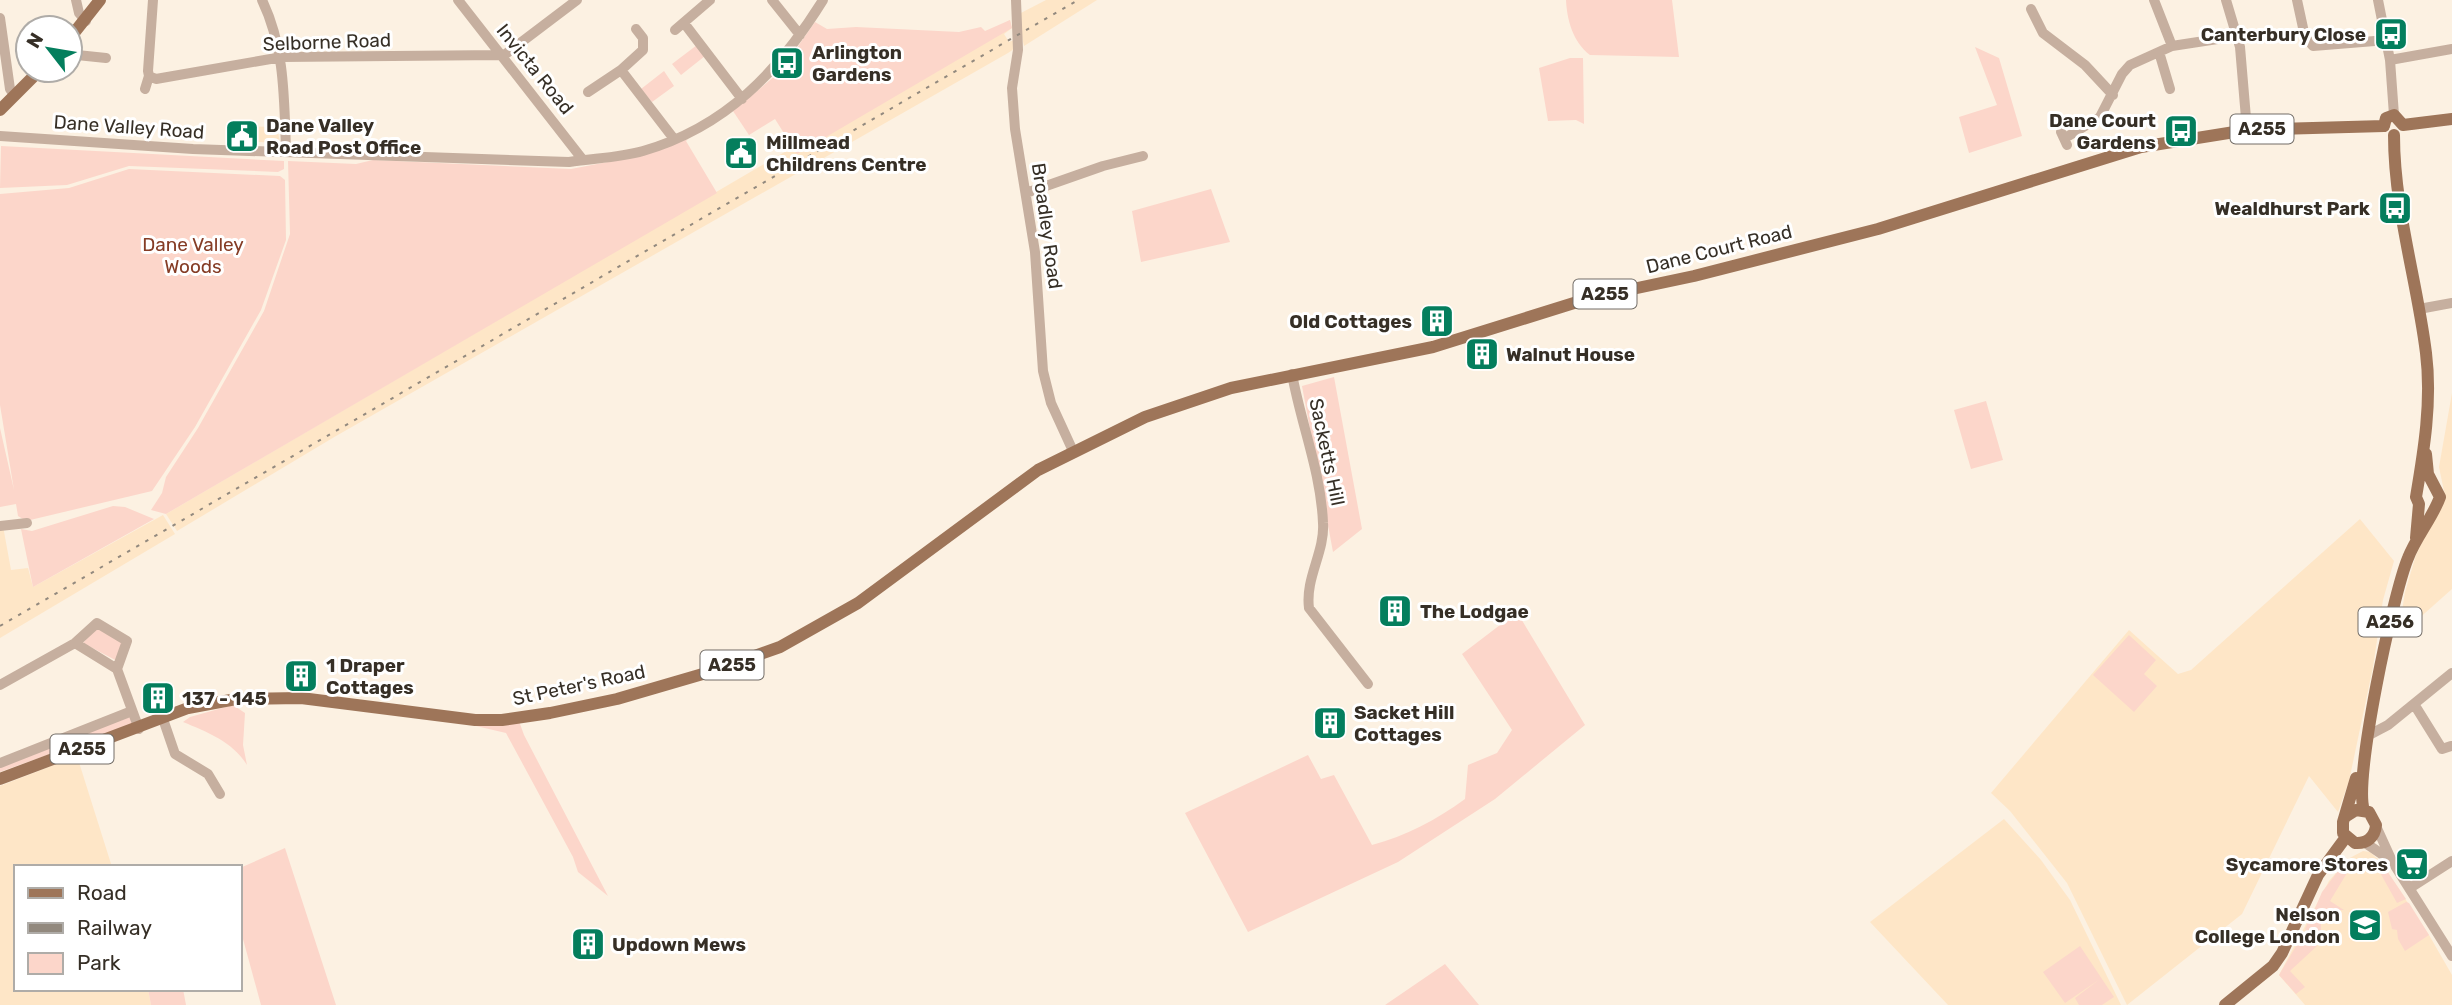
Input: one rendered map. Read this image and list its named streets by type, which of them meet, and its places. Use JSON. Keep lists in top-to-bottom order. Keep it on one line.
{"streets":{"main road":["A255","Dane Court Road","A256","St Peter's Road"],"street":["Selborne Road","Invicta Road","Dane Valley Road","Broadley Road","Sacketts Hill"]},"crossings":[["Selborne Road","Invicta Road"],["Invicta Road","Dane Valley Road"],["Broadley Road","Dane Court Road"],["Broadley Road","St Peter's Road"],["Dane Court Road","Sacketts Hill"],["Dane Court Road","St Peter's Road"]],"parks":["Dane Valley Woods"],"places":{"bus stop":["Canterbury Close","Arlington Gardens","Dane Court Gardens","Wealdhurst Park"],"public building":["Dane Valley Road Post Office","Millmead Childrens Centre"],"building":["Old Cottages","Walnut House","The Lodgae","1 Draper Cottages","137 - 145","Sacket Hill Cottages","Updown Mews"],"supermarket":["Sycamore Stores"],"school or university":["Nelson College London"]},"legend":["Road","Railway","Park"],"north":"top left"}
